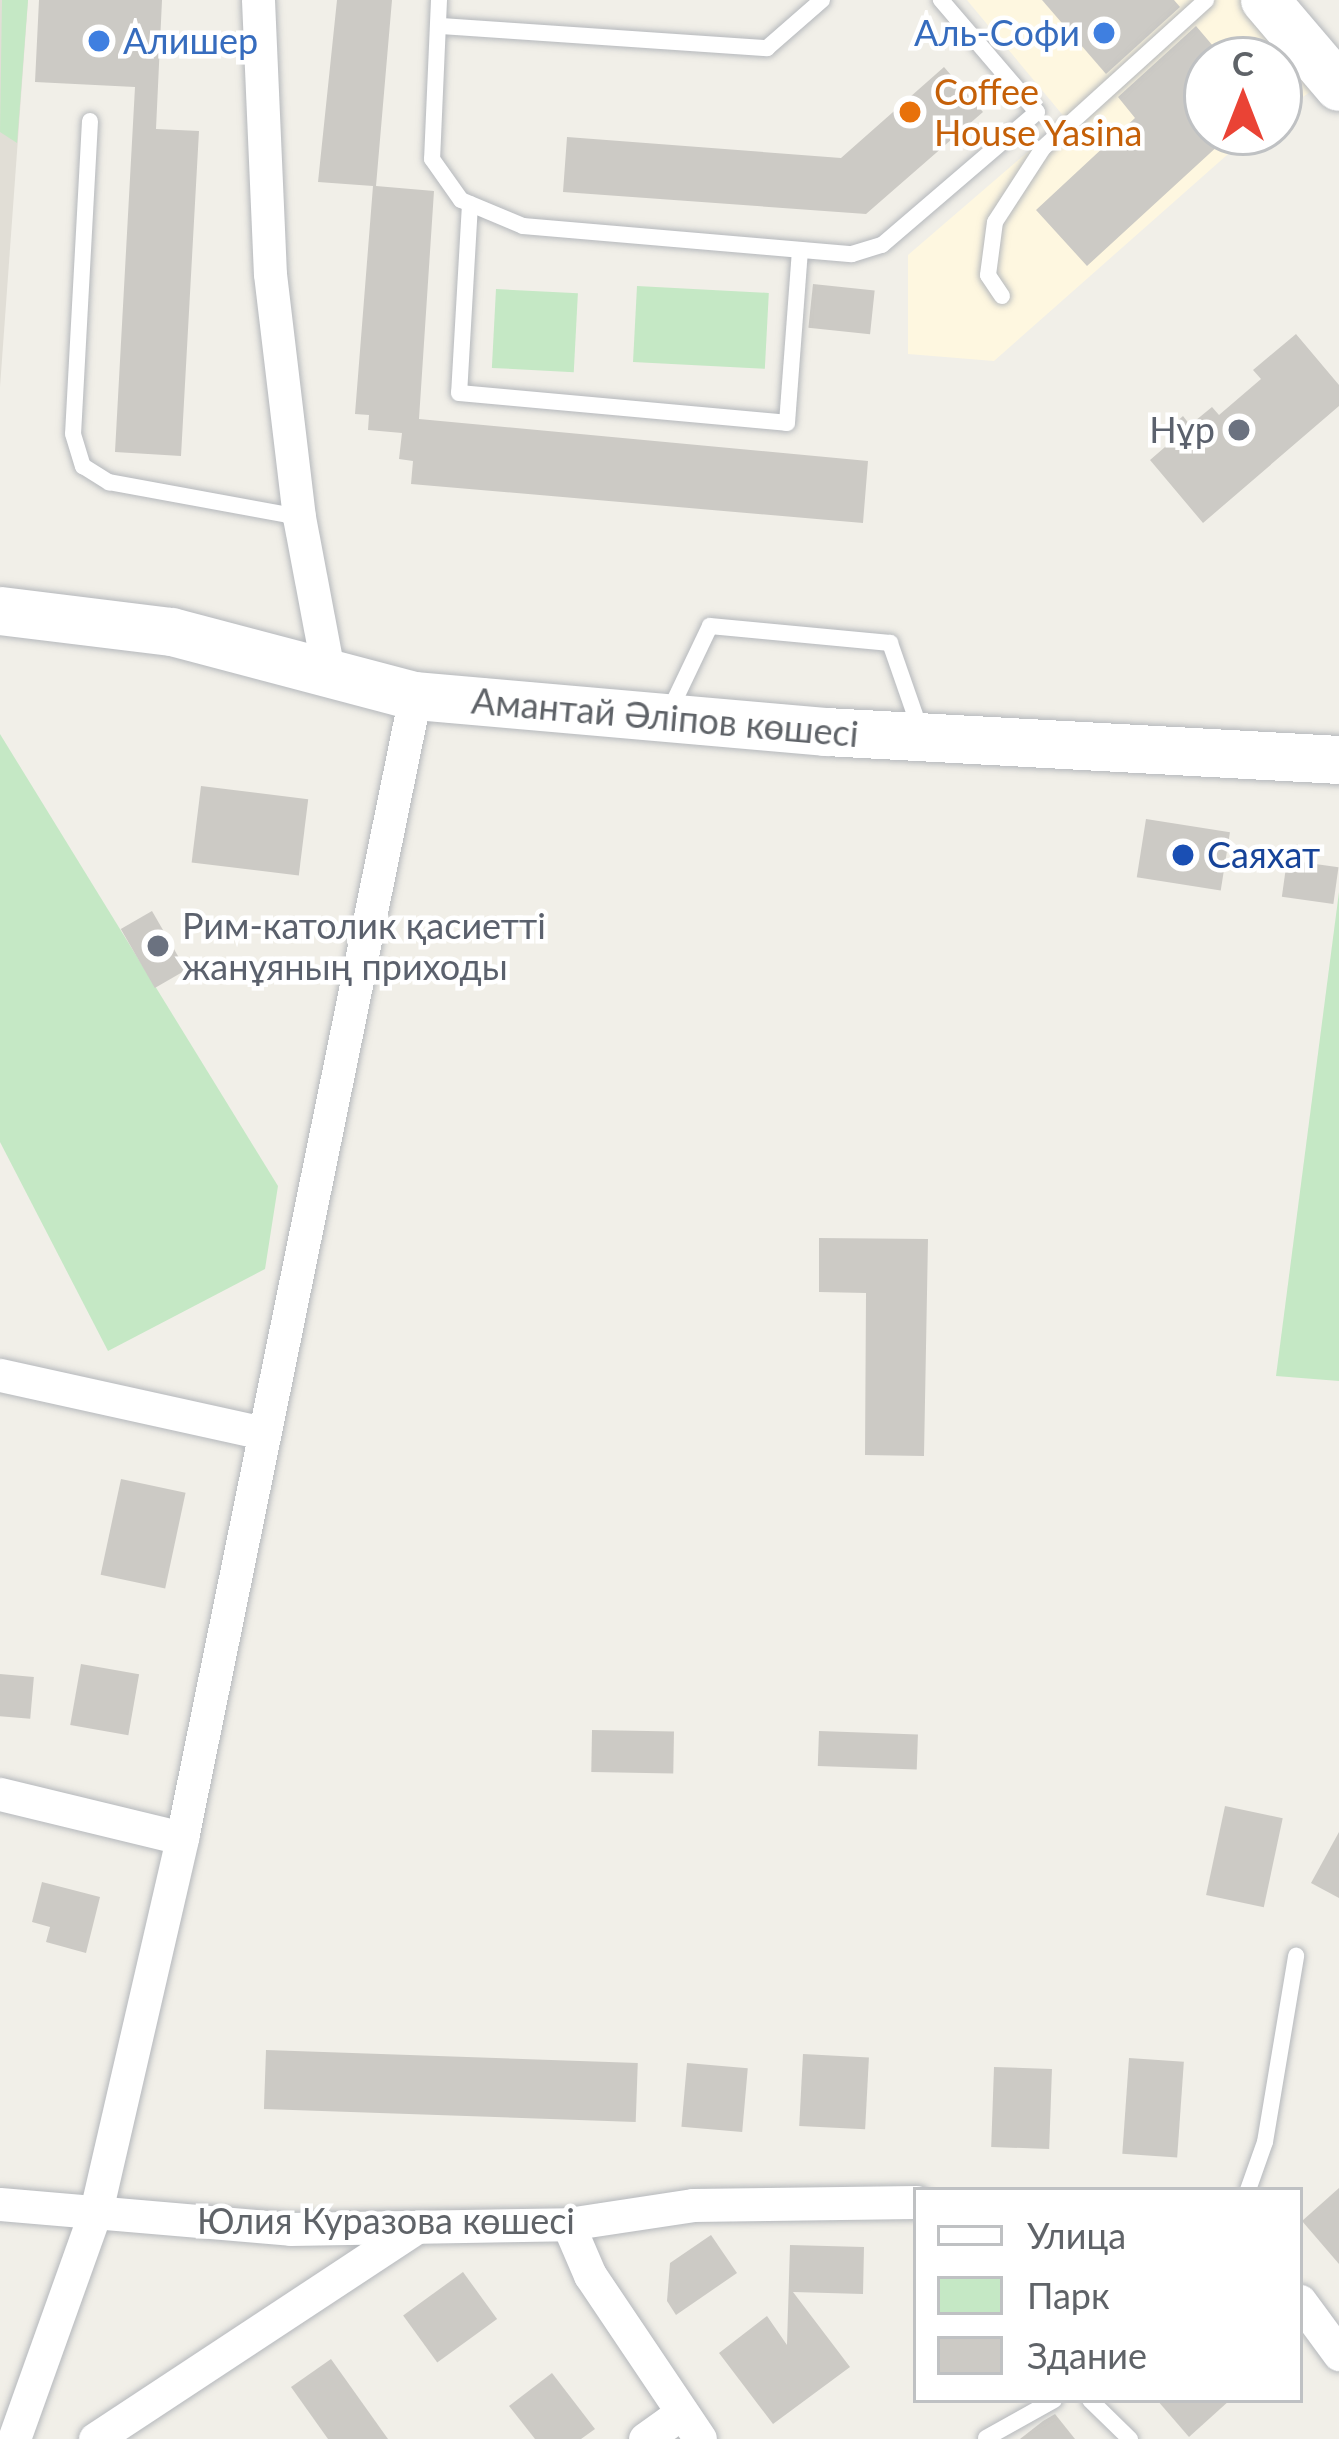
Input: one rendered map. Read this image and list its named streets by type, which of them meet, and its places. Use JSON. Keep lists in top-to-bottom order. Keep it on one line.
{"streets":{"main road":["Амантай Әліпов көшесі"],"street":["Юлия Куразова көшесі"]},"places":["Аль-Софи","Алишер","Coffee House Yasina","Нұр","Саяхат","Рим-католик қасиетті жанұяның приходы"],"legend":["Улица","Парк","Здание"],"north":"top"}
